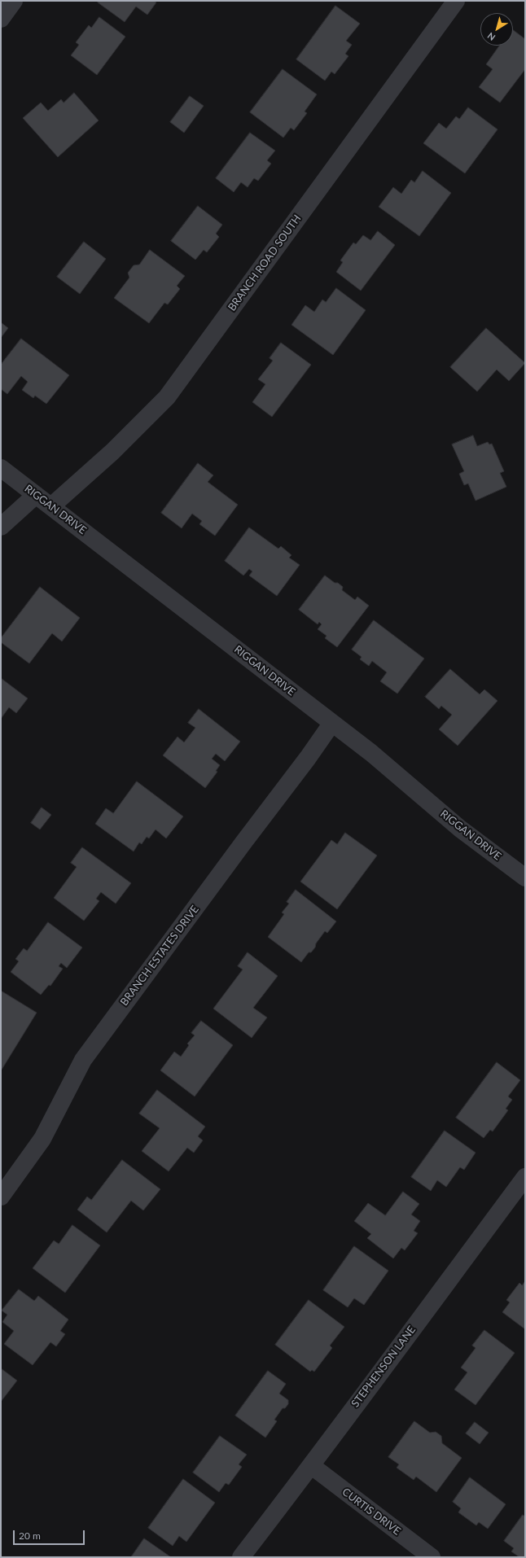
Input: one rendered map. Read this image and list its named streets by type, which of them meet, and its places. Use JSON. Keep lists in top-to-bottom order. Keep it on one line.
{"streets":{"street":["BRANCH ROAD SOUTH","RIGGAN DRIVE","BRANCH ESTATES DRIVE","STEPHENSON LANE","CURTIS DRIVE"]},"crossings":[["BRANCH ROAD SOUTH","RIGGAN DRIVE"],["RIGGAN DRIVE","BRANCH ESTATES DRIVE"],["STEPHENSON LANE","CURTIS DRIVE"]],"scale_bar":"20 m","north":"bottom left"}
